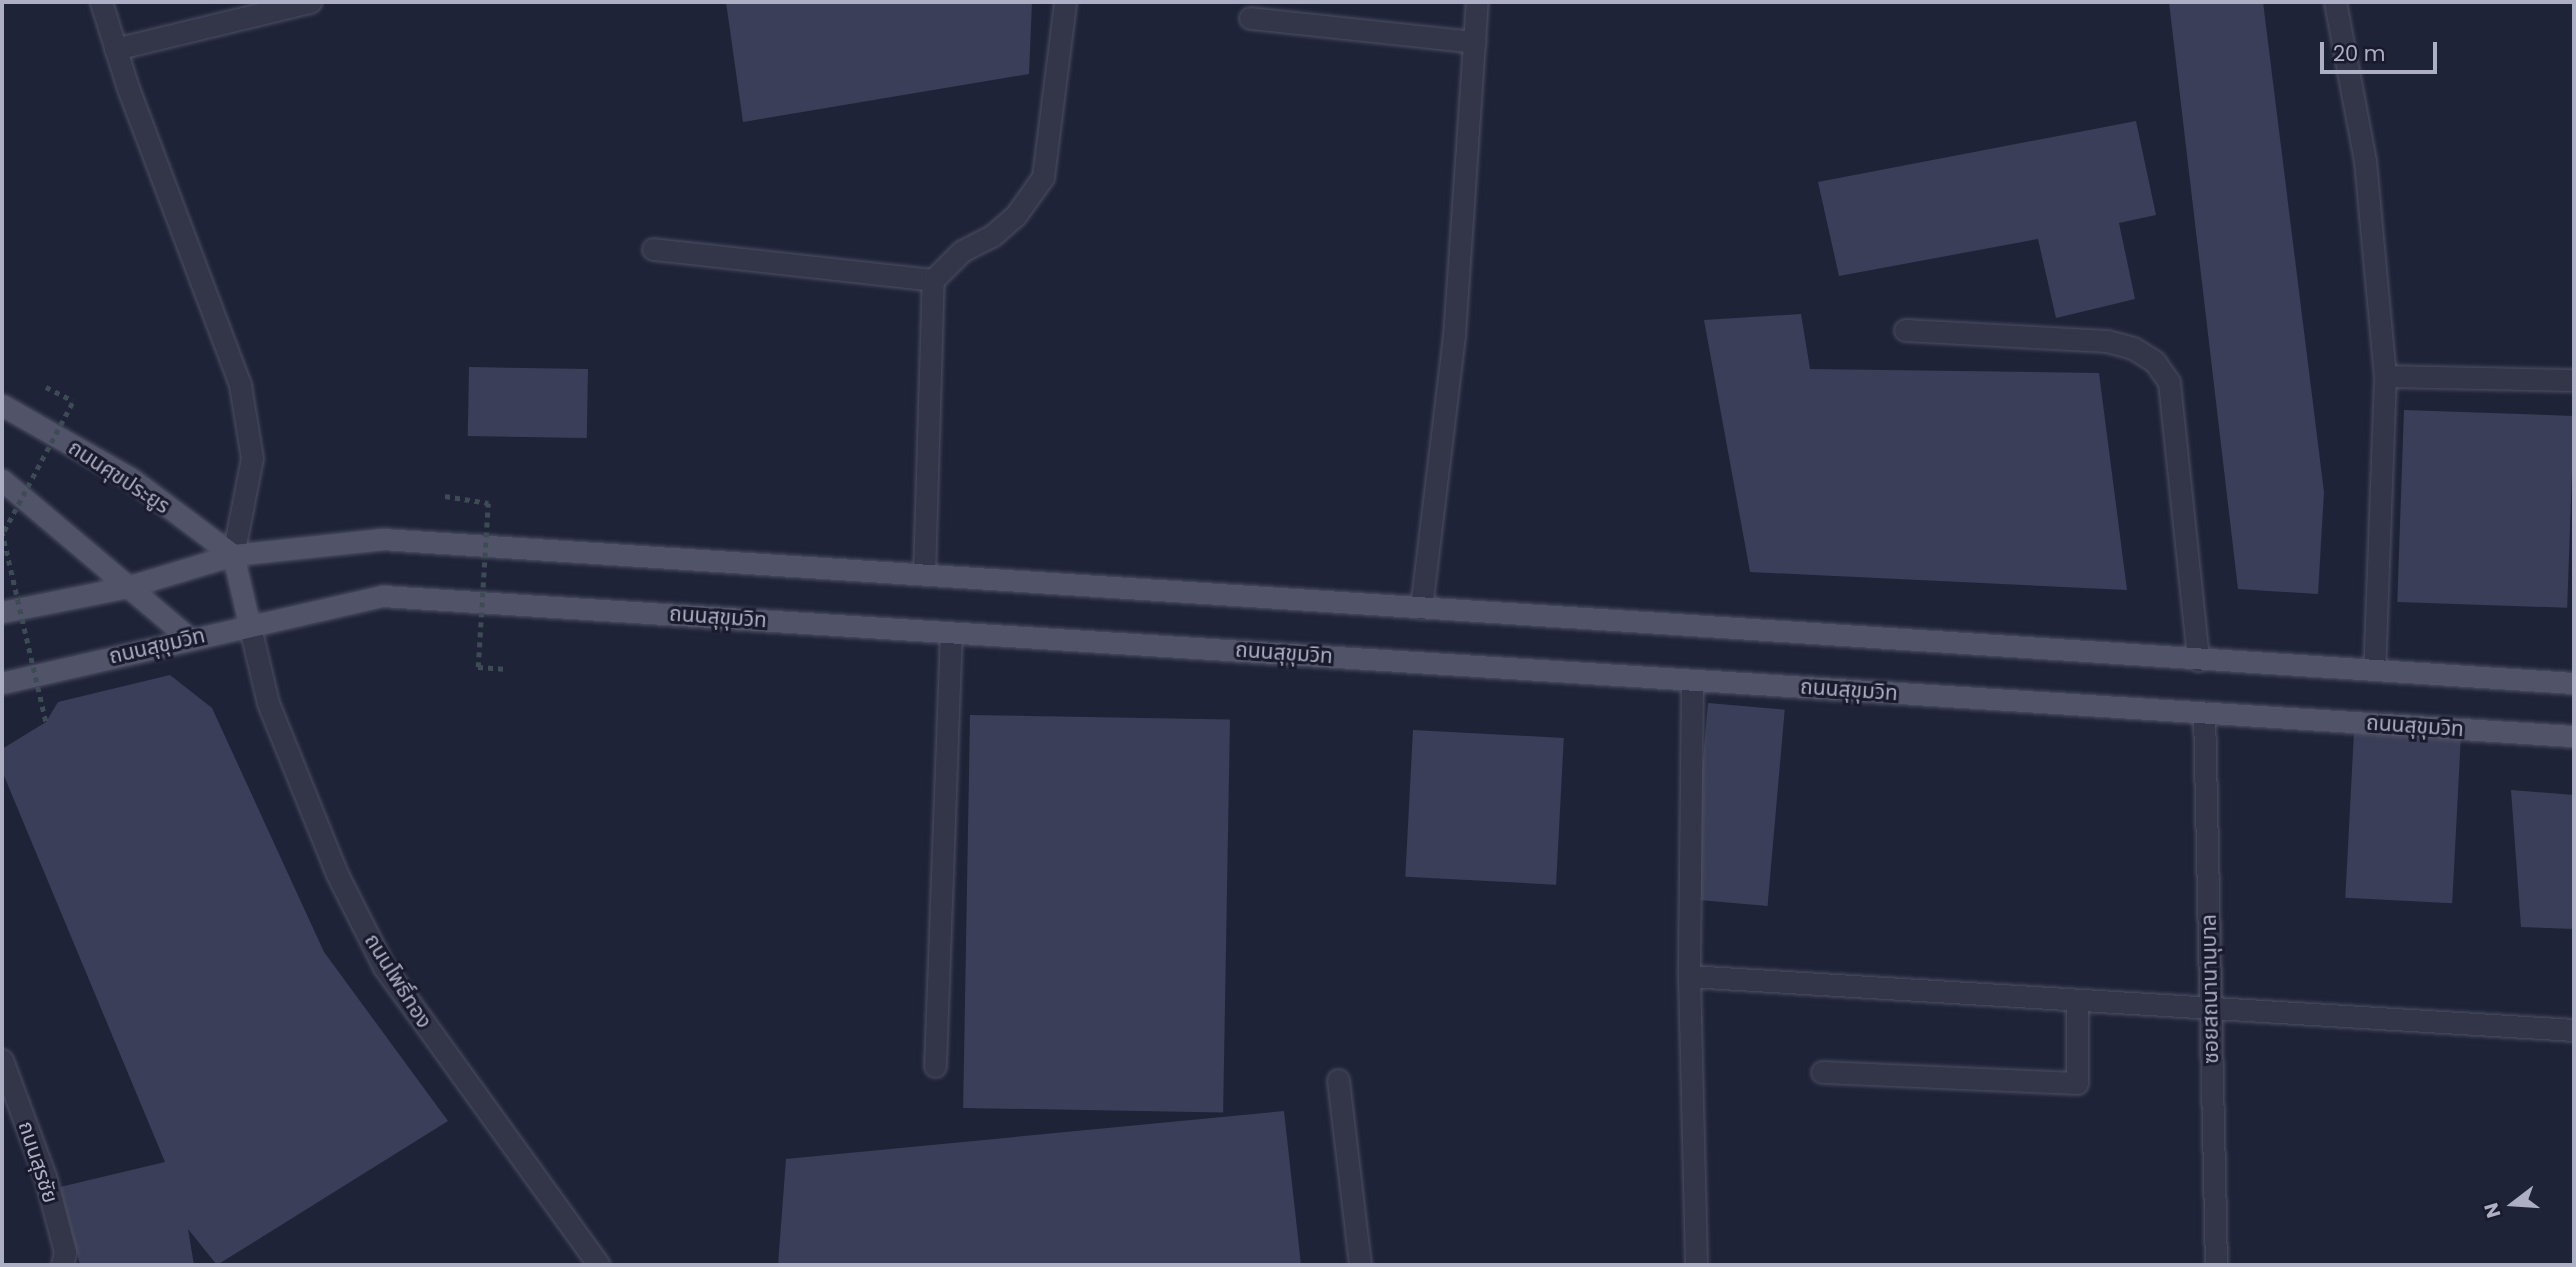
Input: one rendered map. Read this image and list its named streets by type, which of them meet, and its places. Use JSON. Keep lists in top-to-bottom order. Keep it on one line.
{"streets":{"main road":["ถนนศุขประยูร","ถนนสุขุมวิท"],"street":["ถนนโพธิ์ทอง","ซอยสถนานานุบาล","ถนนสุรชัย"]},"crossings":[["ถนนสุขุมวิท","ถนนโพธิ์ทอง"],["ถนนสุขุมวิท","ซอยสถนานานุบาล"]],"scale_bar":"20 m","north":"left"}
